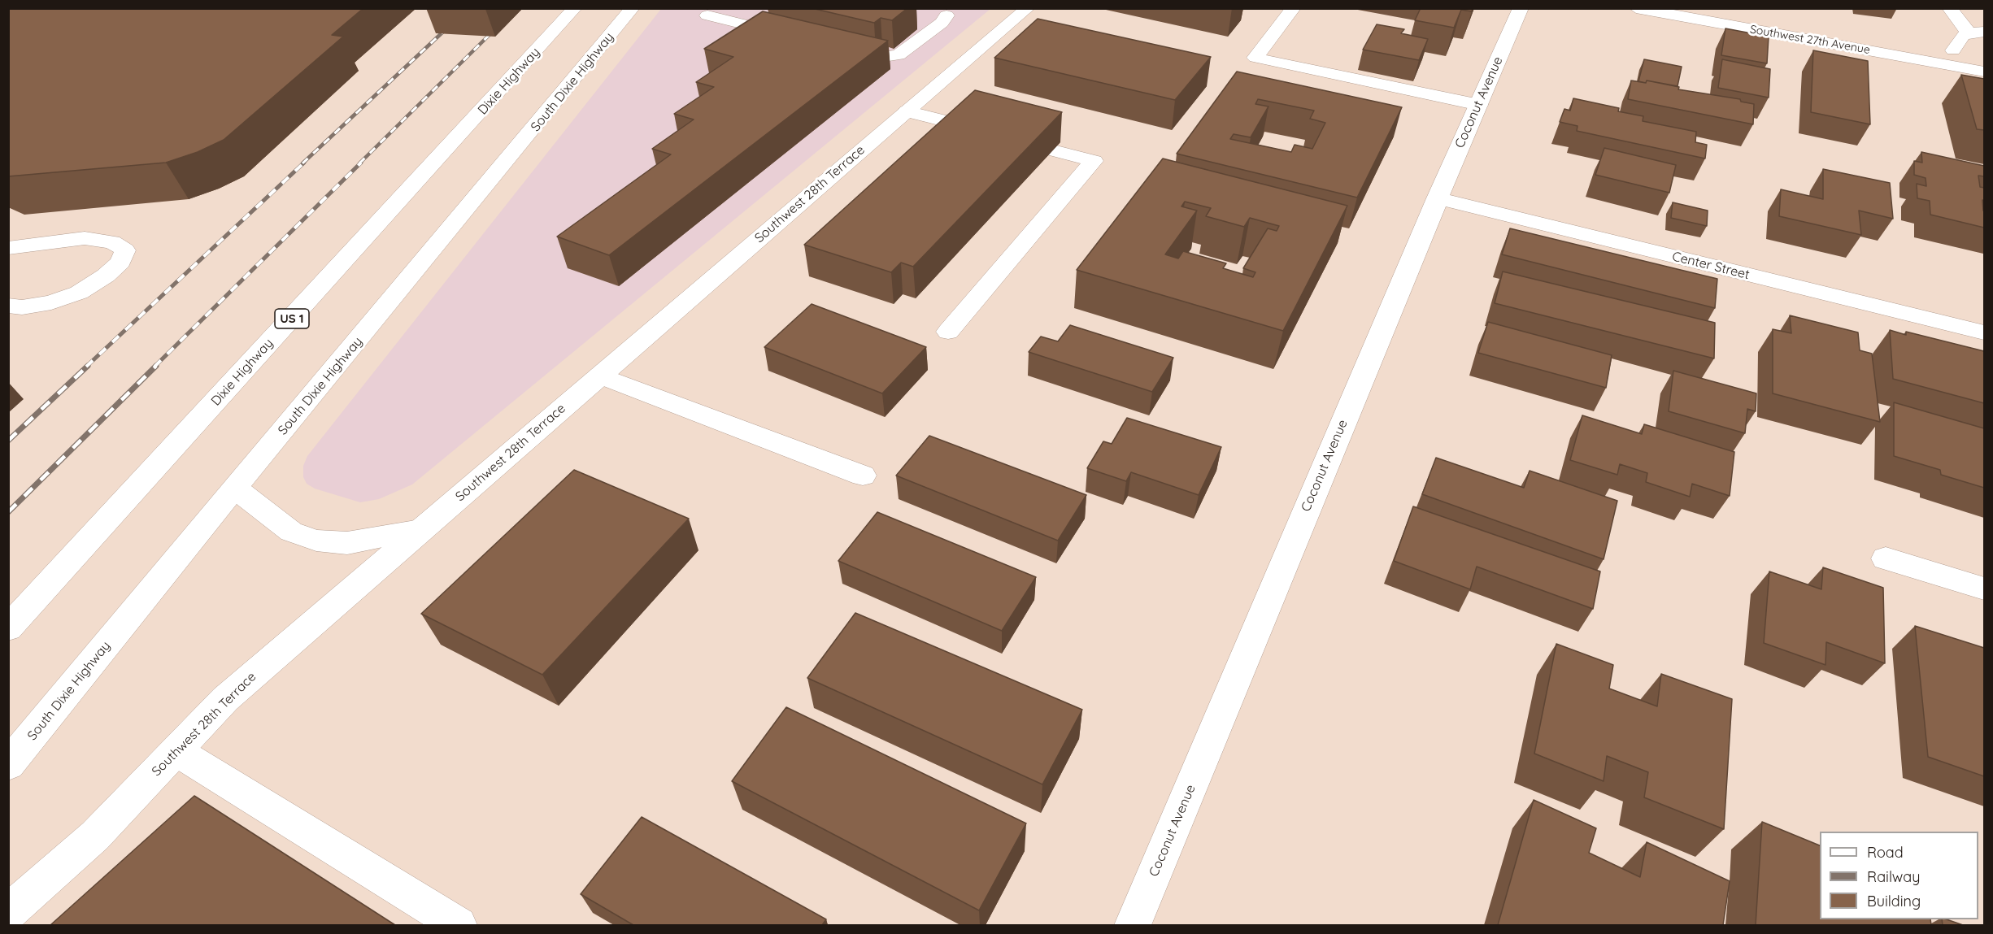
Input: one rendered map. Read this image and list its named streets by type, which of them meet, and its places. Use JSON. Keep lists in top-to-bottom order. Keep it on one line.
{"streets":{"main road":["Southwest 27th Avenue","Dixie Highway","South Dixie Highway","Coconut Avenue","Southwest 28th Terrace","Center Street","US 1"]},"crossings":[["Coconut Avenue","Center Street"]],"legend":["Road","Railway","Building"]}
